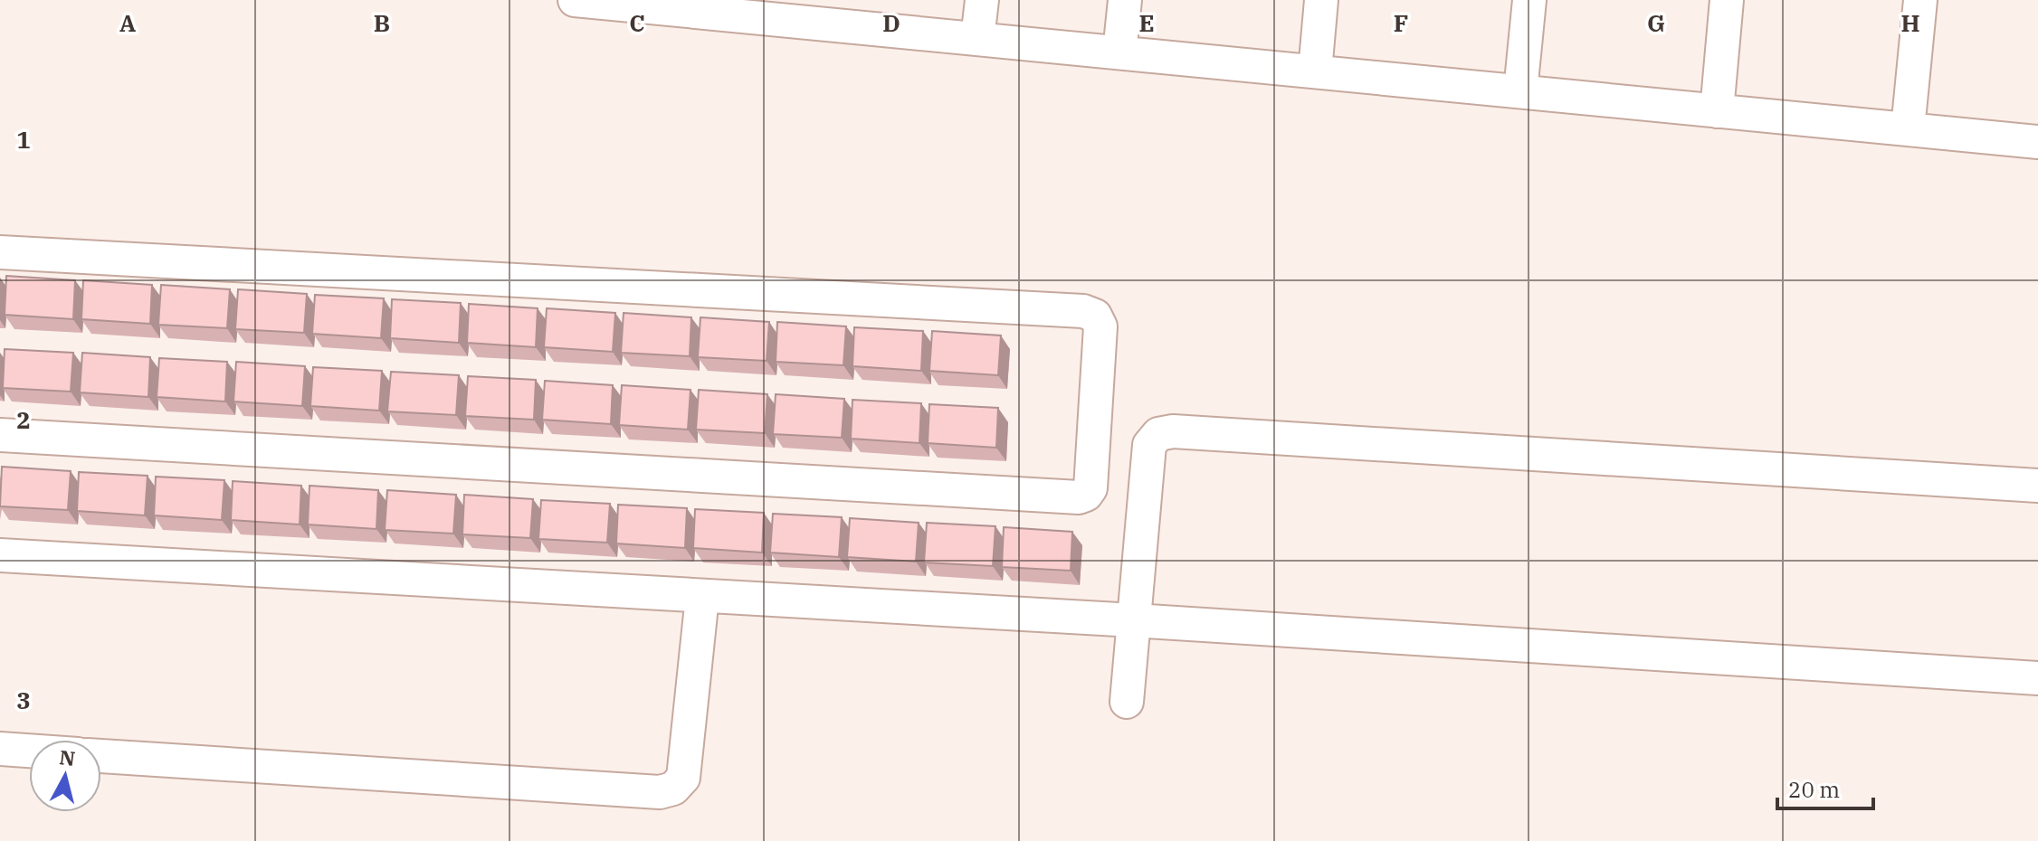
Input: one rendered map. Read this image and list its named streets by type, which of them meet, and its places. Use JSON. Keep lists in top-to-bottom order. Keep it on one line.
{"scale_bar":"20 m","north":"top","grid":{"columns":["A","B","C","D","E","F","G","H"],"rows":["1","2","3"]}}
